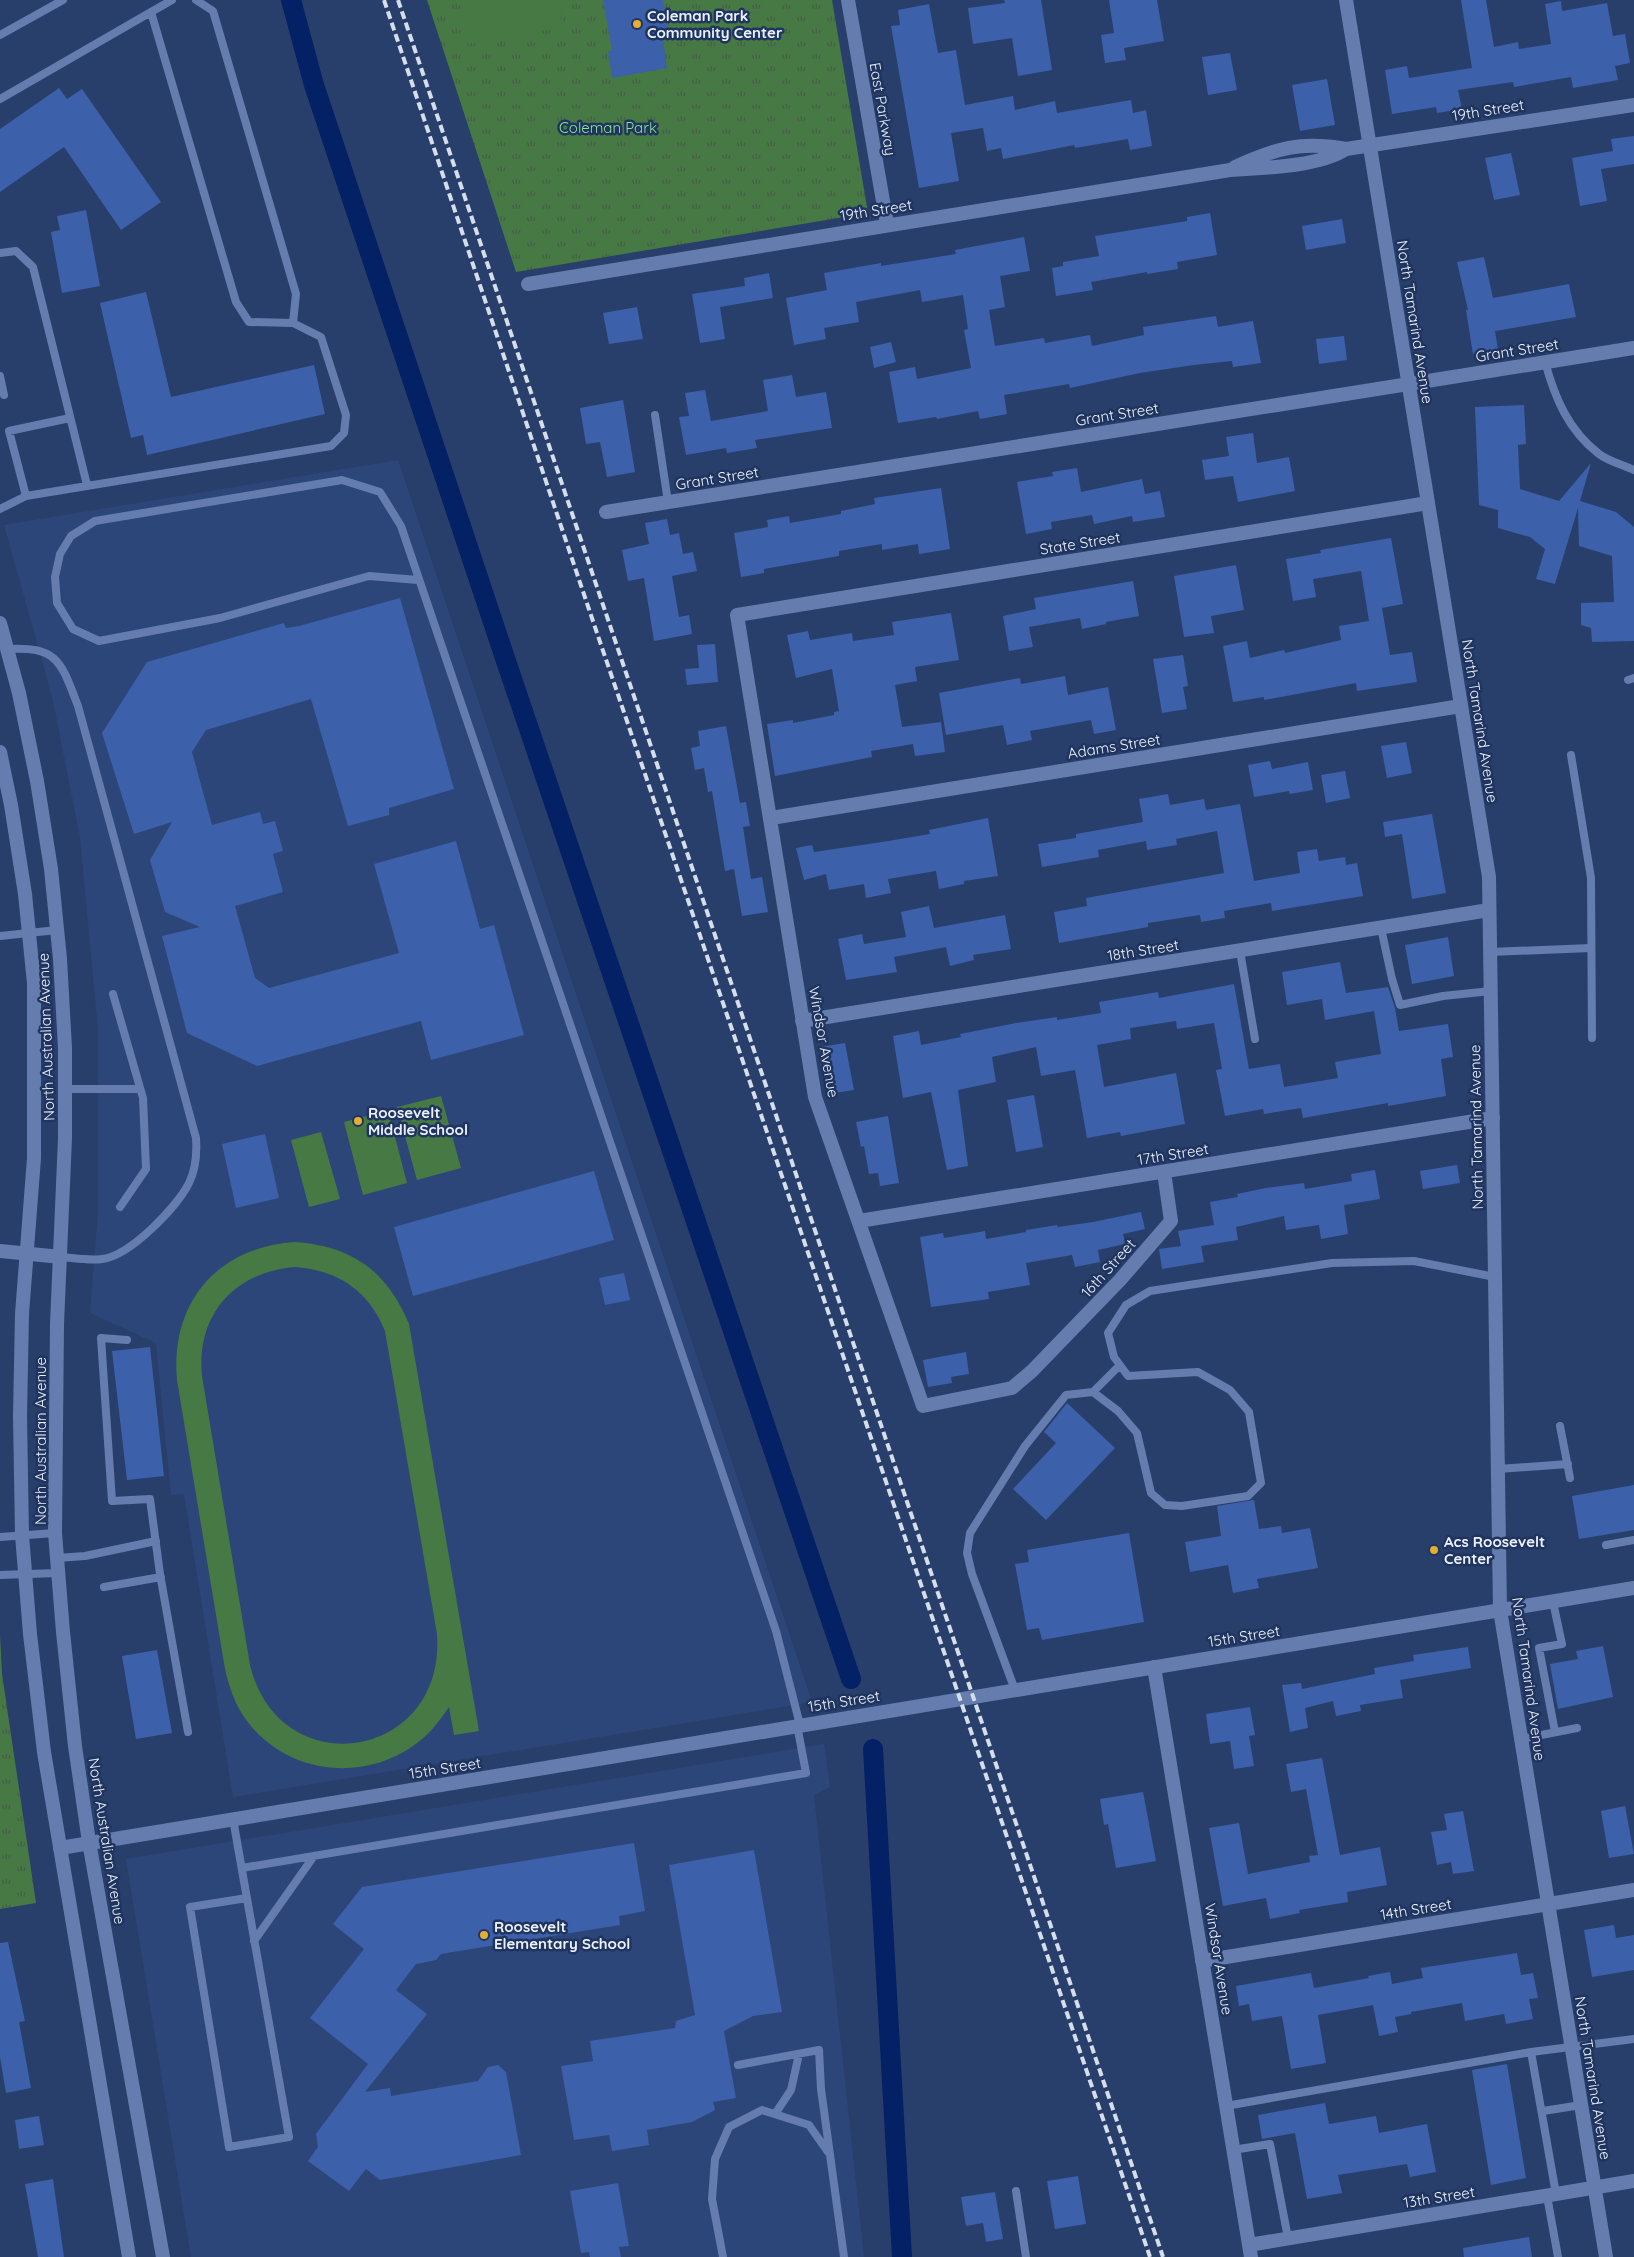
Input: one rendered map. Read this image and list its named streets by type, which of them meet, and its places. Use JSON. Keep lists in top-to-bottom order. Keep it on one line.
{"streets":{"street":["East Parkway","19th Street","North Tamarind Avenue","Grant Street","State Street","Adams Street","18th Street","North Australian Avenue","Windsor Avenue","17th Street","16th Street","15th Street","14th Street","13th Street"]},"crossings":[["East Parkway","19th Street"],["19th Street","North Tamarind Avenue"],["North Tamarind Avenue","Grant Street"],["North Tamarind Avenue","State Street"],["North Tamarind Avenue","Adams Street"],["North Tamarind Avenue","18th Street"],["North Tamarind Avenue","17th Street"],["North Tamarind Avenue","15th Street"],["North Tamarind Avenue","14th Street"],["North Tamarind Avenue","13th Street"],["State Street","Windsor Avenue"],["Adams Street","Windsor Avenue"],["18th Street","Windsor Avenue"],["North Australian Avenue","15th Street"],["Windsor Avenue","17th Street"],["Windsor Avenue","16th Street"],["Windsor Avenue","15th Street"],["Windsor Avenue","14th Street"],["Windsor Avenue","13th Street"],["17th Street","16th Street"]],"parks":["Coleman Park"],"places":["Coleman Park Community Center","Roosevelt Middle School","Acs Roosevelt Center","Roosevelt Elementary School"]}
